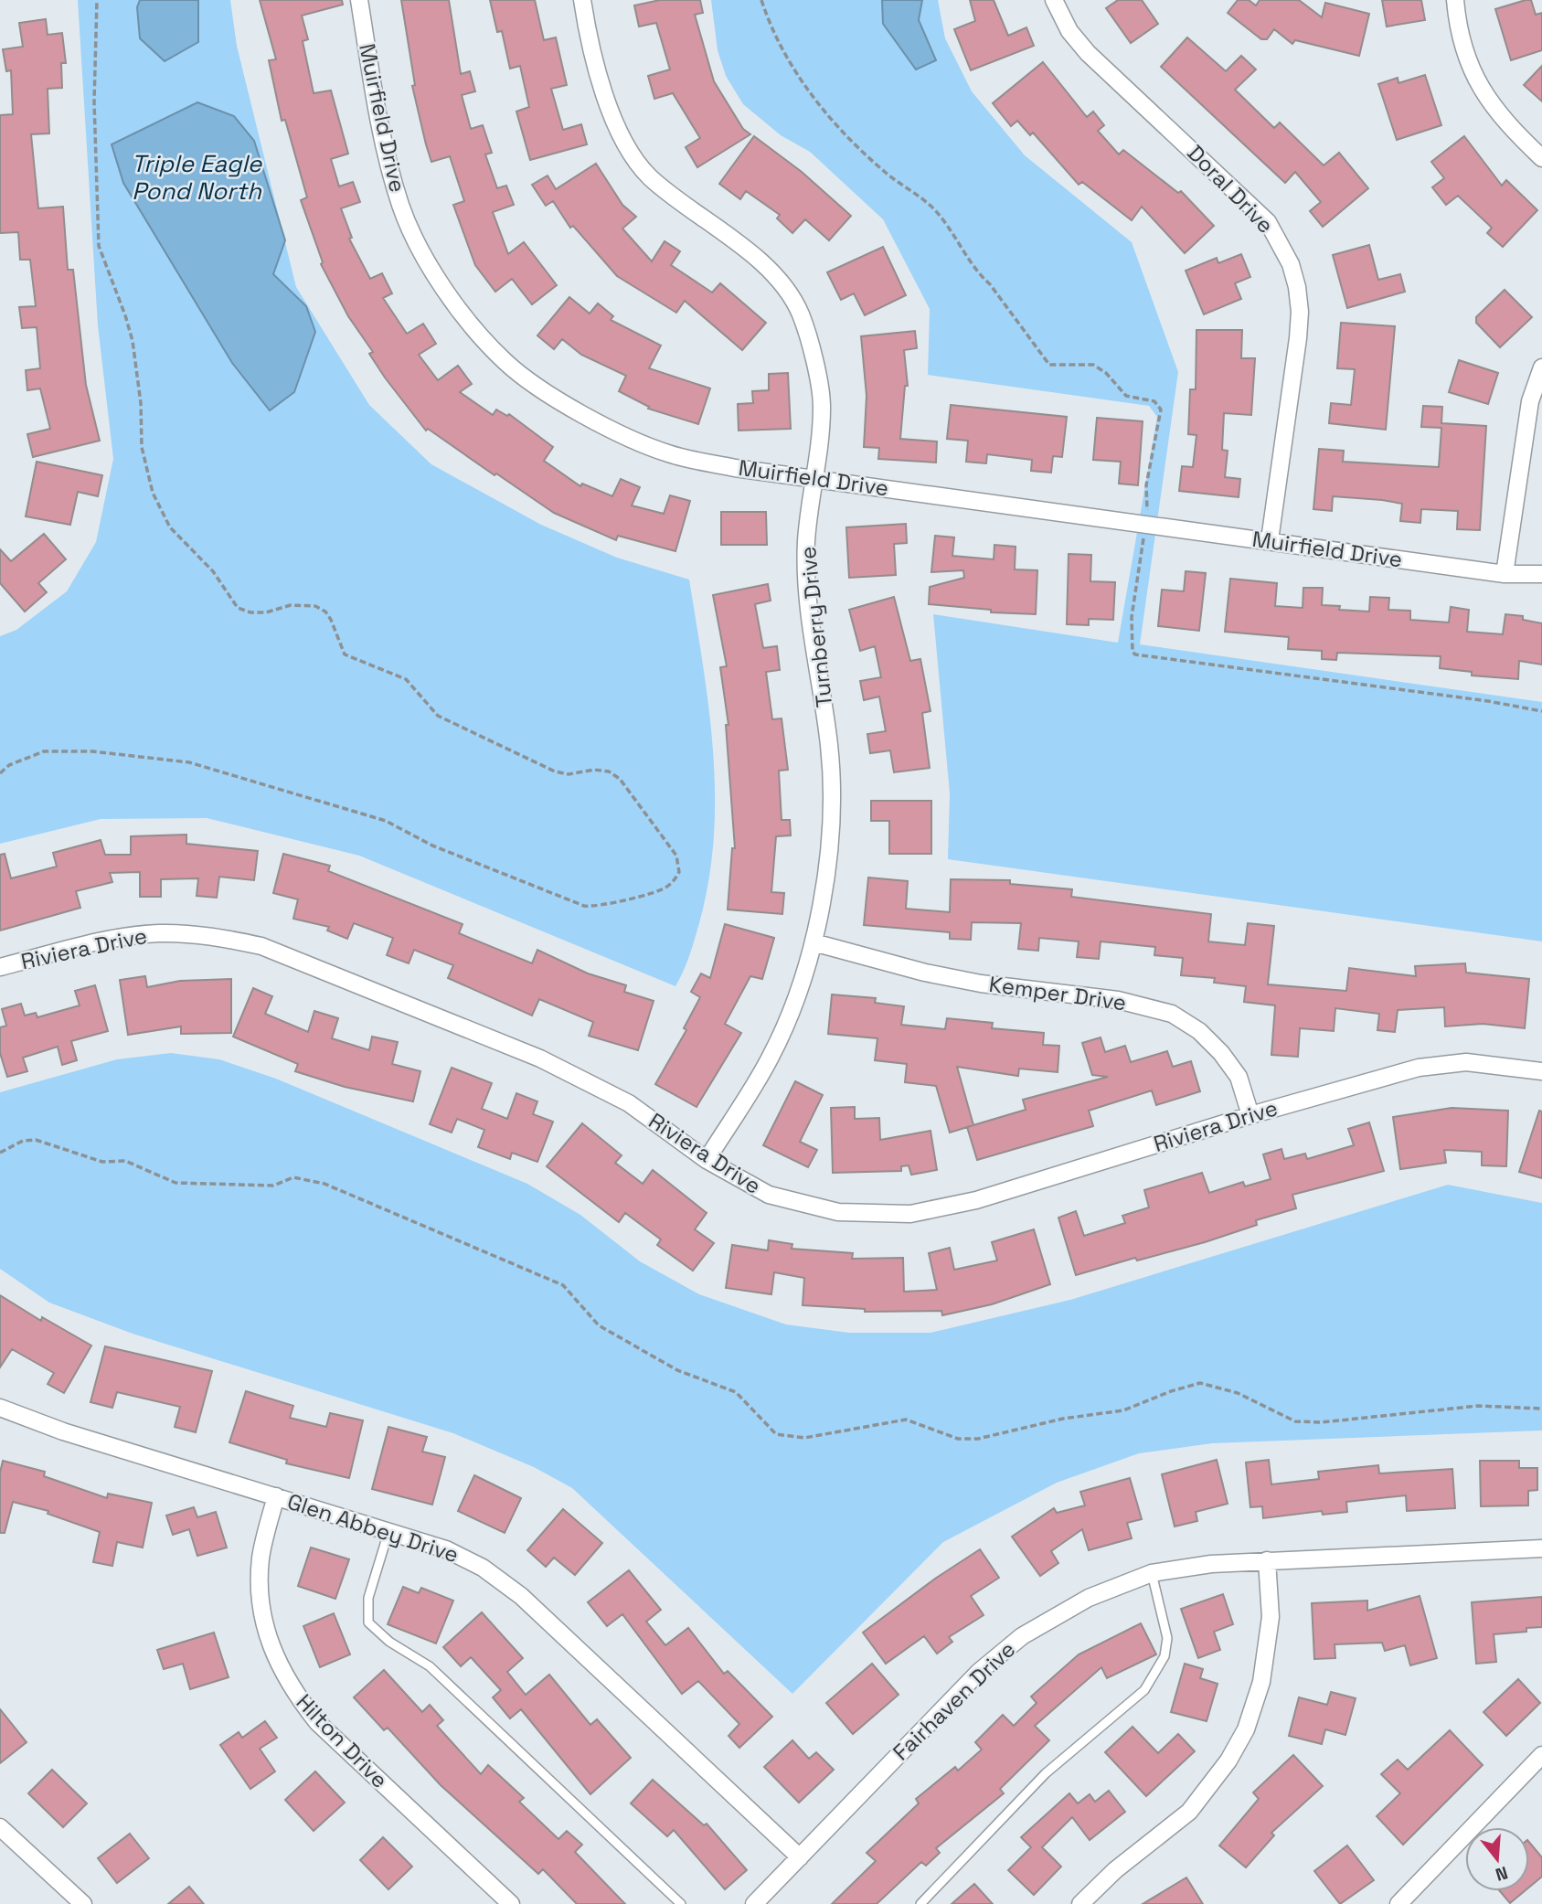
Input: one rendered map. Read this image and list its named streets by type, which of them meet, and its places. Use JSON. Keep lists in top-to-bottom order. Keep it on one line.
{"streets":{"street":["Muirfield Drive","Doral Drive","Turnberry Drive","Riviera Drive","Kemper Drive","Glen Abbey Drive","Fairhaven Drive","Hilton Drive"]},"crossings":[["Muirfield Drive","Doral Drive"],["Muirfield Drive","Turnberry Drive"],["Turnberry Drive","Riviera Drive"],["Turnberry Drive","Kemper Drive"],["Riviera Drive","Kemper Drive"],["Glen Abbey Drive","Fairhaven Drive"],["Glen Abbey Drive","Hilton Drive"]],"water":["Triple Eagle Pond North"],"north":"bottom"}
